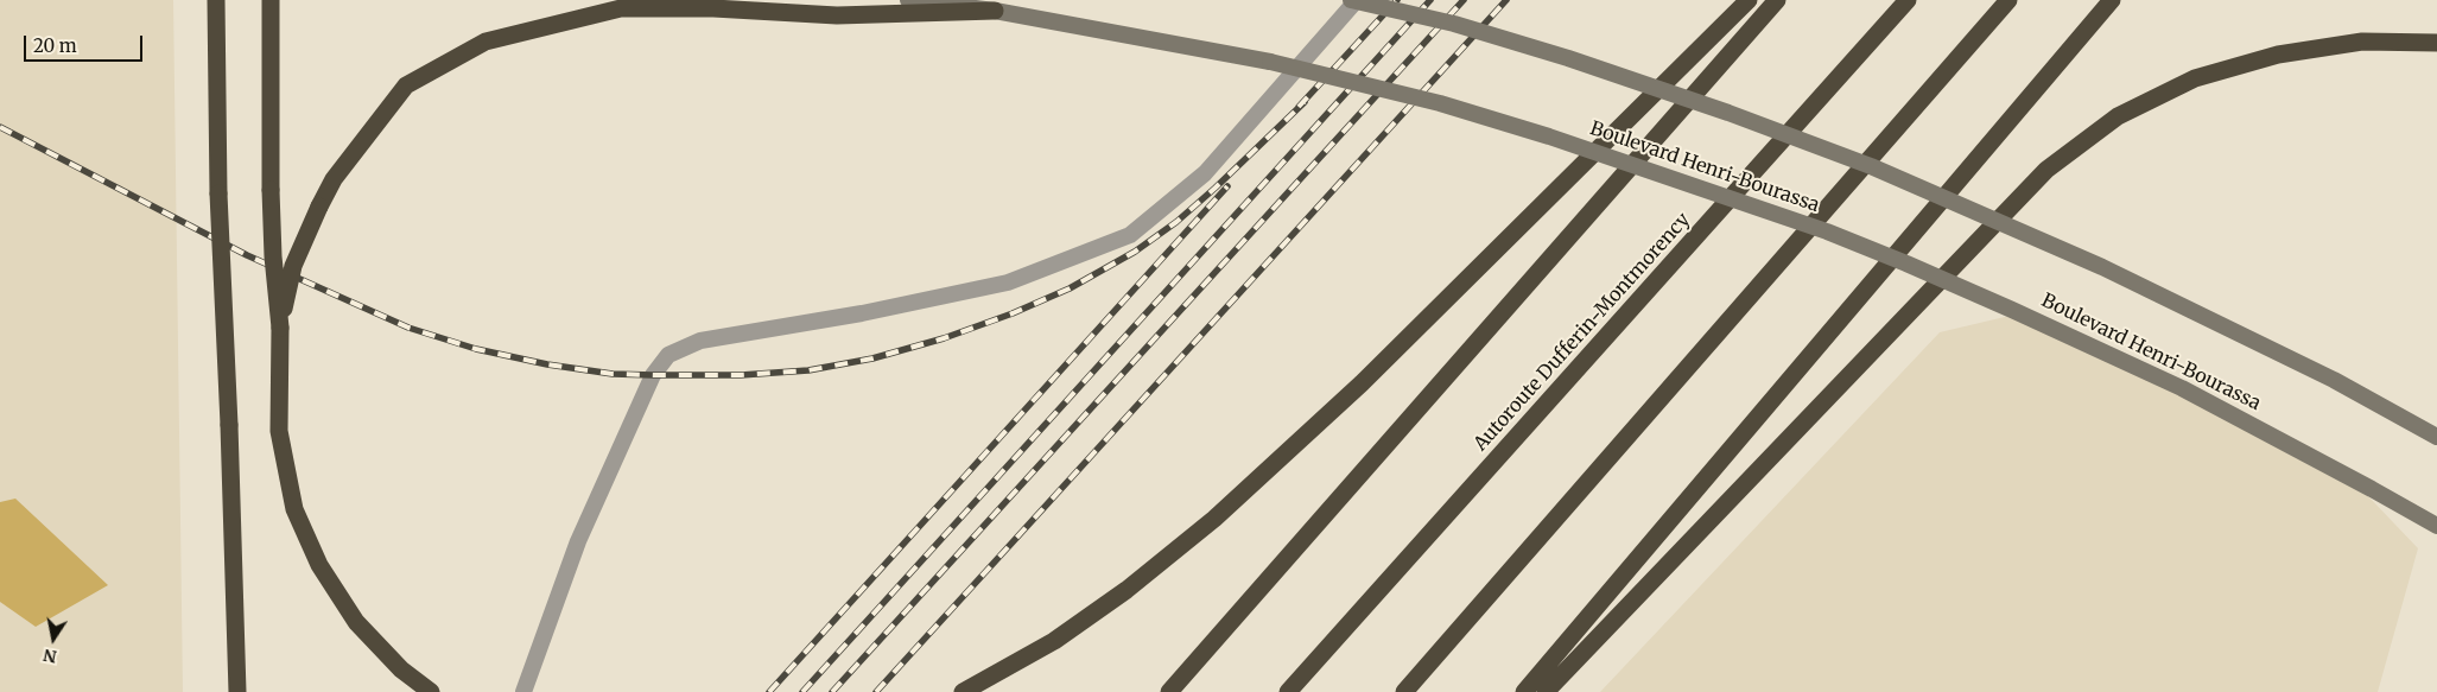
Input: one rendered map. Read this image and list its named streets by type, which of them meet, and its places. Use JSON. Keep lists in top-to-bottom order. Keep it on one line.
{"streets":{"highway":["Autoroute Dufferin-Montmorency"],"main road":["Boulevard Henri-Bourassa"]},"scale_bar":"20 m","north":"bottom"}
